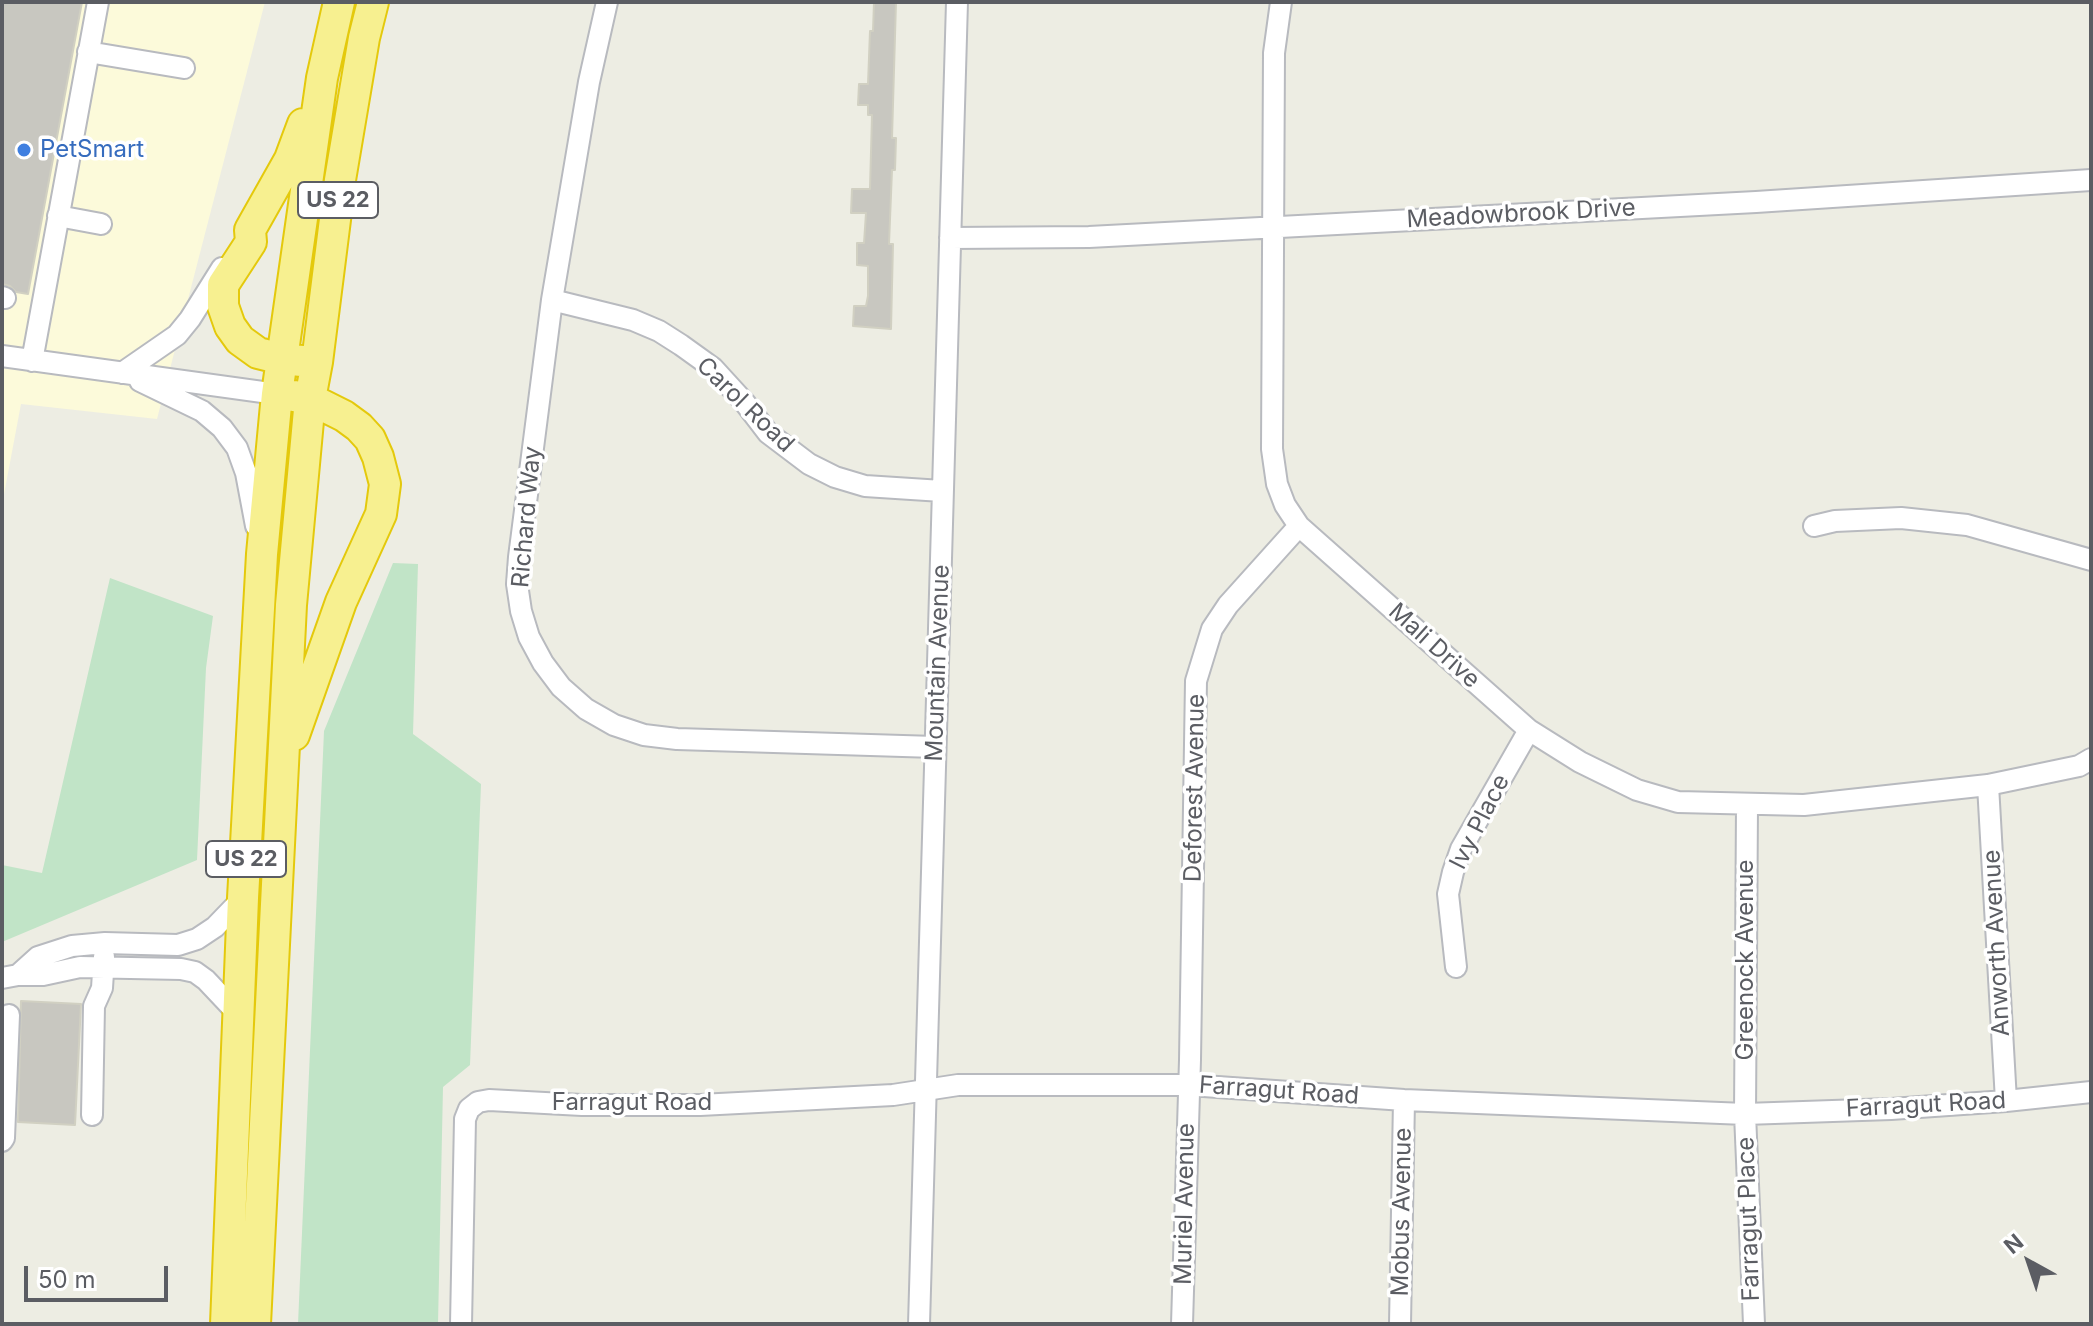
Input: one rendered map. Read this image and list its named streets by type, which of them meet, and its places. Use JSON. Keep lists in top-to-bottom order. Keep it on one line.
{"streets":{"highway":["US 22"],"street":["Meadowbrook Drive","Carol Road","Richard Way","Mali Drive","Mountain Avenue","Deforest Avenue","Ivy Place","Anworth Avenue","Greenock Avenue","Farragut Road","Muriel Avenue","Mobus Avenue","Farragut Place"]},"crossings":[["Meadowbrook Drive","Mali Drive"],["Meadowbrook Drive","Mountain Avenue"],["Carol Road","Richard Way"],["Carol Road","Mountain Avenue"],["Richard Way","Mountain Avenue"],["Mali Drive","Deforest Avenue"],["Mali Drive","Ivy Place"],["Mali Drive","Anworth Avenue"],["Mali Drive","Greenock Avenue"],["Mountain Avenue","Farragut Road"],["Deforest Avenue","Farragut Road"],["Deforest Avenue","Muriel Avenue"],["Anworth Avenue","Farragut Road"],["Greenock Avenue","Farragut Road"],["Greenock Avenue","Farragut Place"],["Farragut Road","Muriel Avenue"],["Farragut Road","Mobus Avenue"],["Farragut Road","Farragut Place"]],"places":["PetSmart"],"scale_bar":"50 m","north":"top left"}
